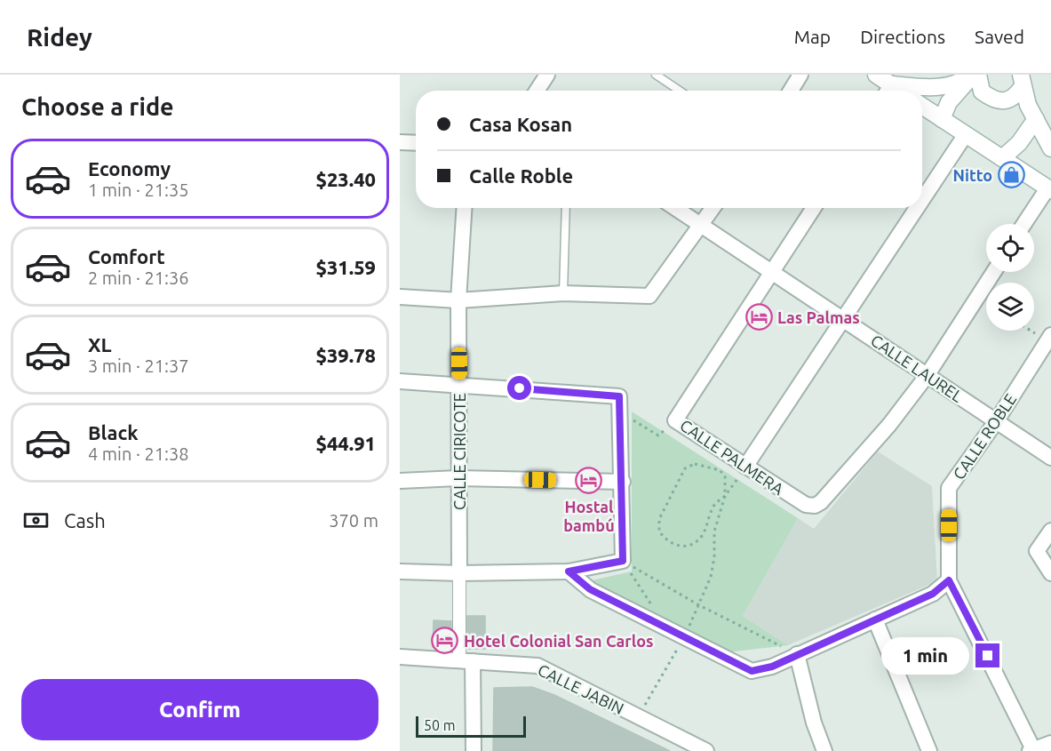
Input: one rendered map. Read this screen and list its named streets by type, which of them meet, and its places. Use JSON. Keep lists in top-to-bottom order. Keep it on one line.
{"streets":{"street":["CALLE LAUREL","CALLE ROBLE","CALLE CIRICOTE","CALLE PALMERA","CALLE JABIN"]},"crossings":[["CALLE LAUREL","CALLE ROBLE"],["CALLE LAUREL","CALLE PALMERA"]],"places":{"shop":["Nitto"],"hotel":["Las Palmas","Hostal bambú","Hotel Colonial San Carlos"]},"scale_bar":"50 m","page":{"header":"Ridey","nav":["Map","Directions","Saved"],"heading":"Choose a ride","banner":["Casa Kosan","Calle Roble"],"list":[{"name":"Economy","note":"1 min · 21:35","value":"$23.40"},{"name":"Comfort","note":"2 min · 21:36","value":"$31.59"},{"name":"XL","note":"3 min · 21:37","value":"$39.78"},{"name":"Black","note":"4 min · 21:38","value":"$44.91"}],"pay":["Cash","370 m"],"bubble":"1 min","buttons":"Confirm","scale":"50 m"}}
